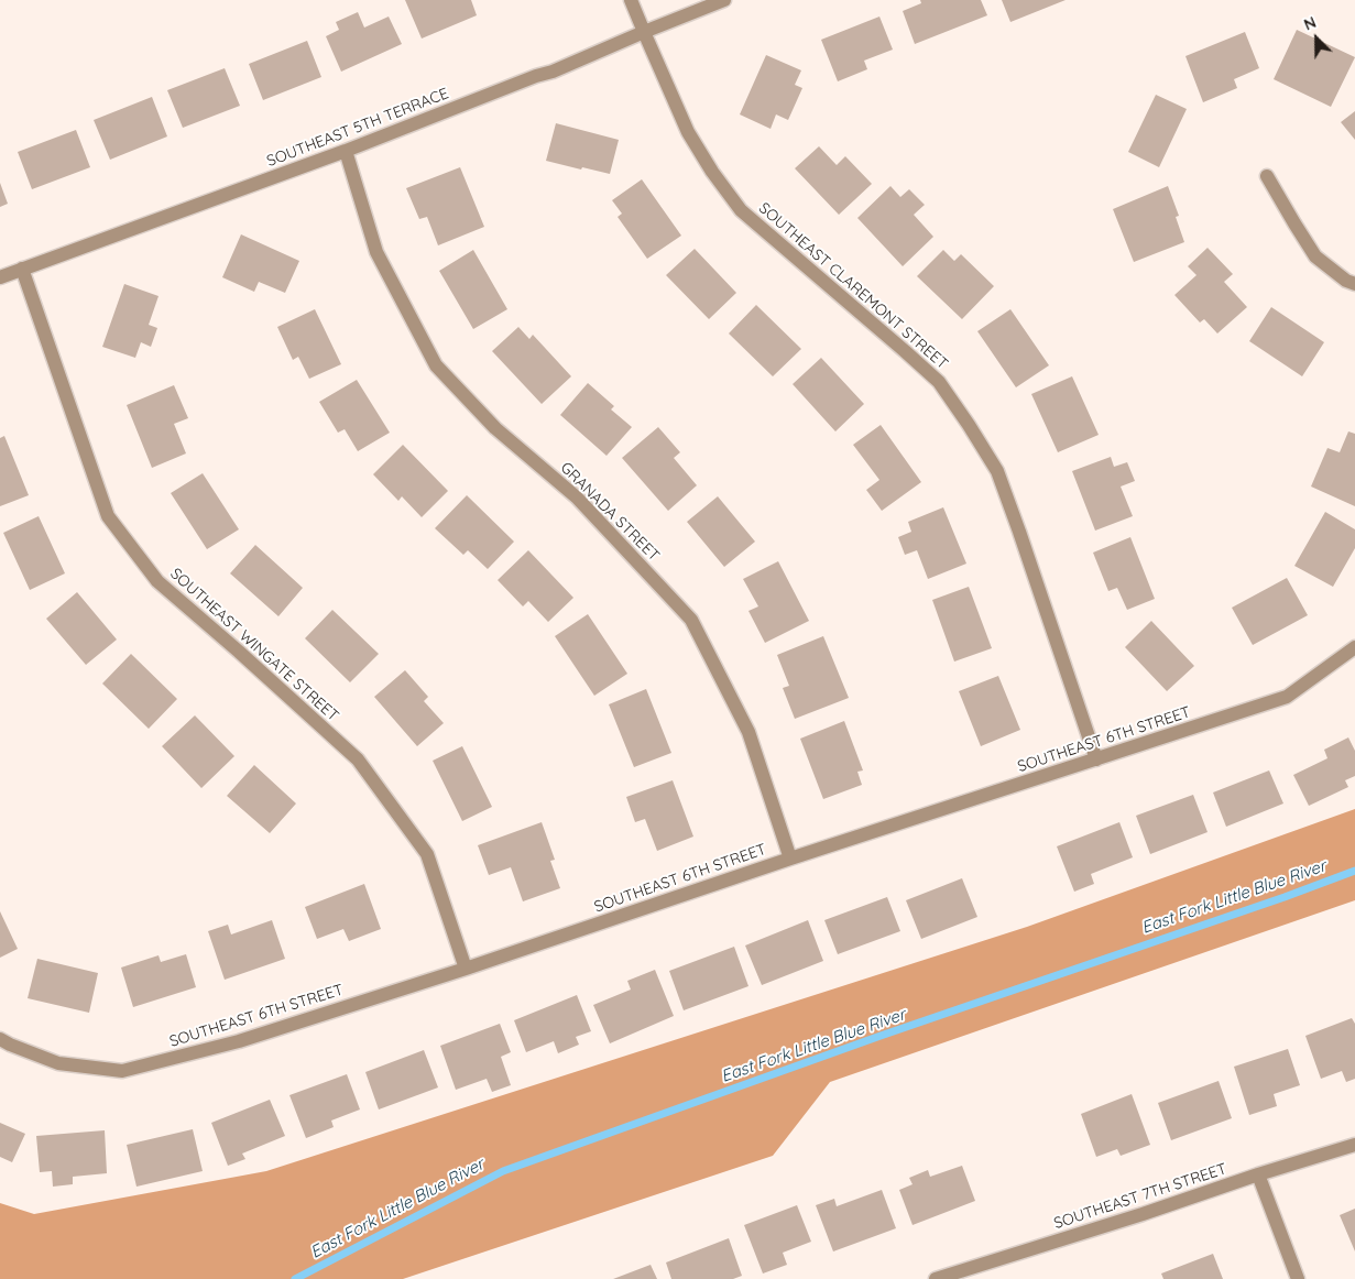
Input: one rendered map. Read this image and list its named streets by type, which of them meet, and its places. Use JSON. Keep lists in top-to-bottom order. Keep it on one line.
{"streets":{"street":["SOUTHEAST 5TH TERRACE","SOUTHEAST CLAREMONT STREET","GRANADA STREET","SOUTHEAST WINGATE STREET","SOUTHEAST 6TH STREET","SOUTHEAST 7TH STREET"]},"crossings":[["SOUTHEAST 5TH TERRACE","SOUTHEAST CLAREMONT STREET"],["SOUTHEAST 5TH TERRACE","GRANADA STREET"],["SOUTHEAST 5TH TERRACE","SOUTHEAST WINGATE STREET"],["SOUTHEAST CLAREMONT STREET","SOUTHEAST 6TH STREET"],["GRANADA STREET","SOUTHEAST 6TH STREET"],["SOUTHEAST WINGATE STREET","SOUTHEAST 6TH STREET"]],"water":["East Fork Little Blue River"],"north":"top left"}
